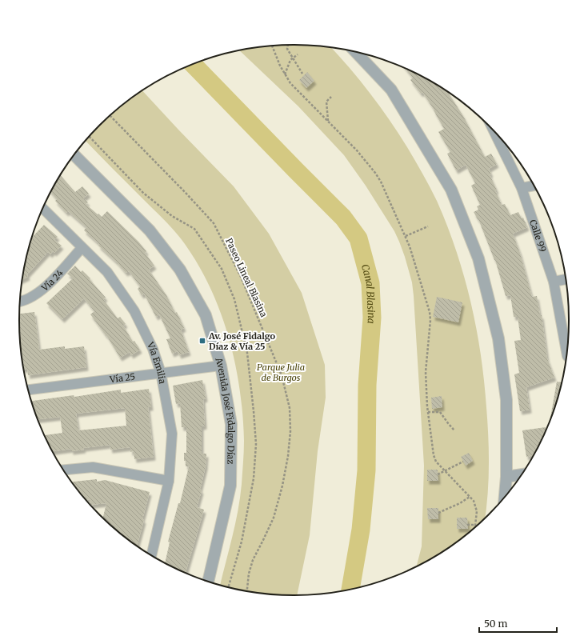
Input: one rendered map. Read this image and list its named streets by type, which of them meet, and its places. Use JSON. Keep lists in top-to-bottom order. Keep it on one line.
{"streets":{"street":["Calle 99","Vía 24","Vía Emilia","Vía 25","Avenida José Fidalgo Díaz"],"path":["Paseo Lineal Blasina"]},"crossings":[["Vía 24","Vía Emilia"],["Vía Emilia","Vía 25"],["Vía 25","Avenida José Fidalgo Díaz"]],"water":["Canal Blasina"],"parks":["Parque Julia de Burgos"],"places":{"transit":["Av. José Fidalgo Díaz & Vía 25"]},"scale_bar":"50 m"}
